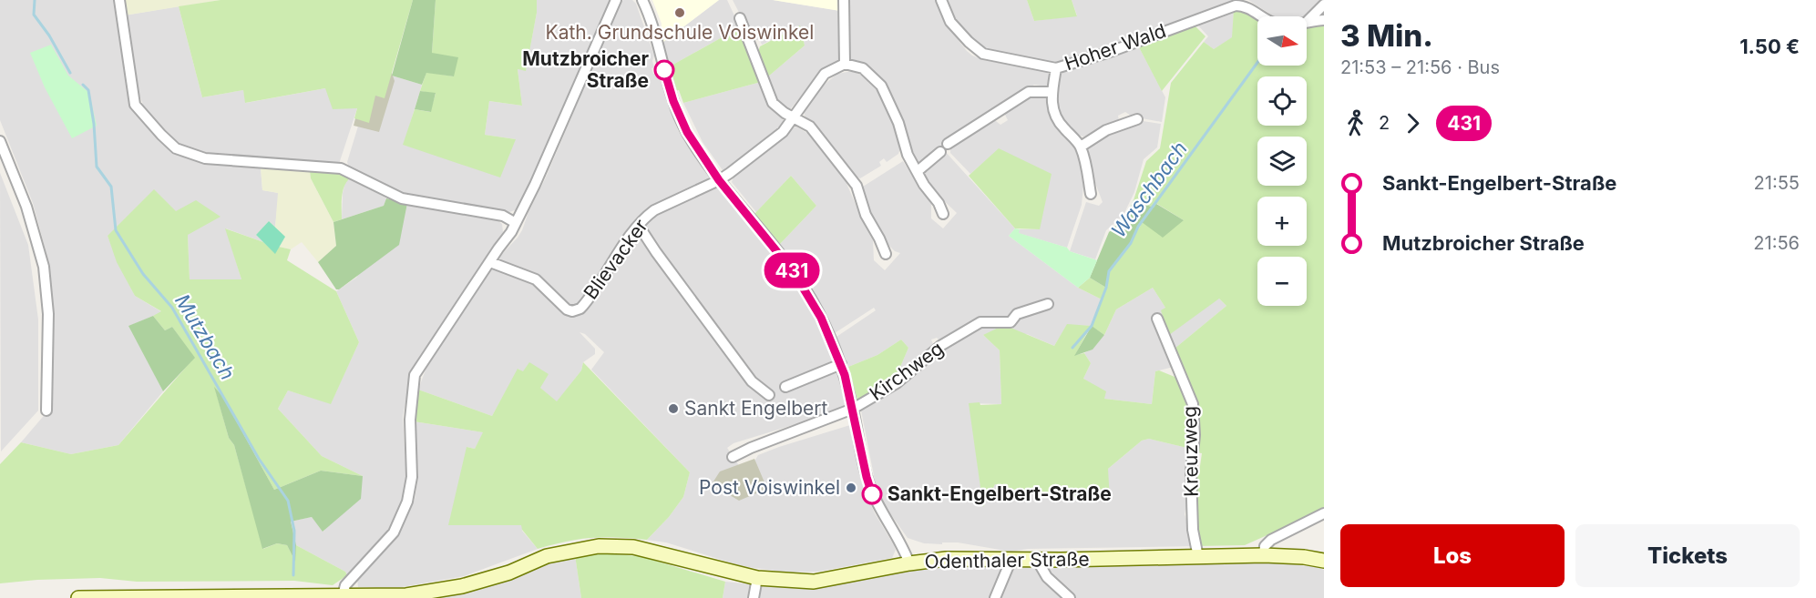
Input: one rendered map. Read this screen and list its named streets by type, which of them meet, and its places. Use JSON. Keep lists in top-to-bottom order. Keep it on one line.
{"streets":{"main road":["Odenthaler Straße"],"street":["Hoher Wald","Blievacker","Kirchweg","Kreuzweg"]},"crossings":[["Kreuzweg","Odenthaler Straße"]],"water":["Waschbach","Mutzbach"],"places":["Kath. Grundschule Voiswinkel","Mutzbroicher Straße","Sankt Engelbert","Post Voiswinkel","Sankt-Engelbert-Straße"],"lines":["bus line 431"],"north":"right","page":{"on_map":"431","heading":["3 Min.","21:53 – 21:56 · Bus","1.50 €"],"map_buttons":["+","−"],"legs":["2","431"],"list":[{"name":"Sankt-Engelbert-Straße","value":"21:55"},{"name":"Mutzbroicher Straße","value":"21:56"}],"buttons":["Los","Tickets"]}}
